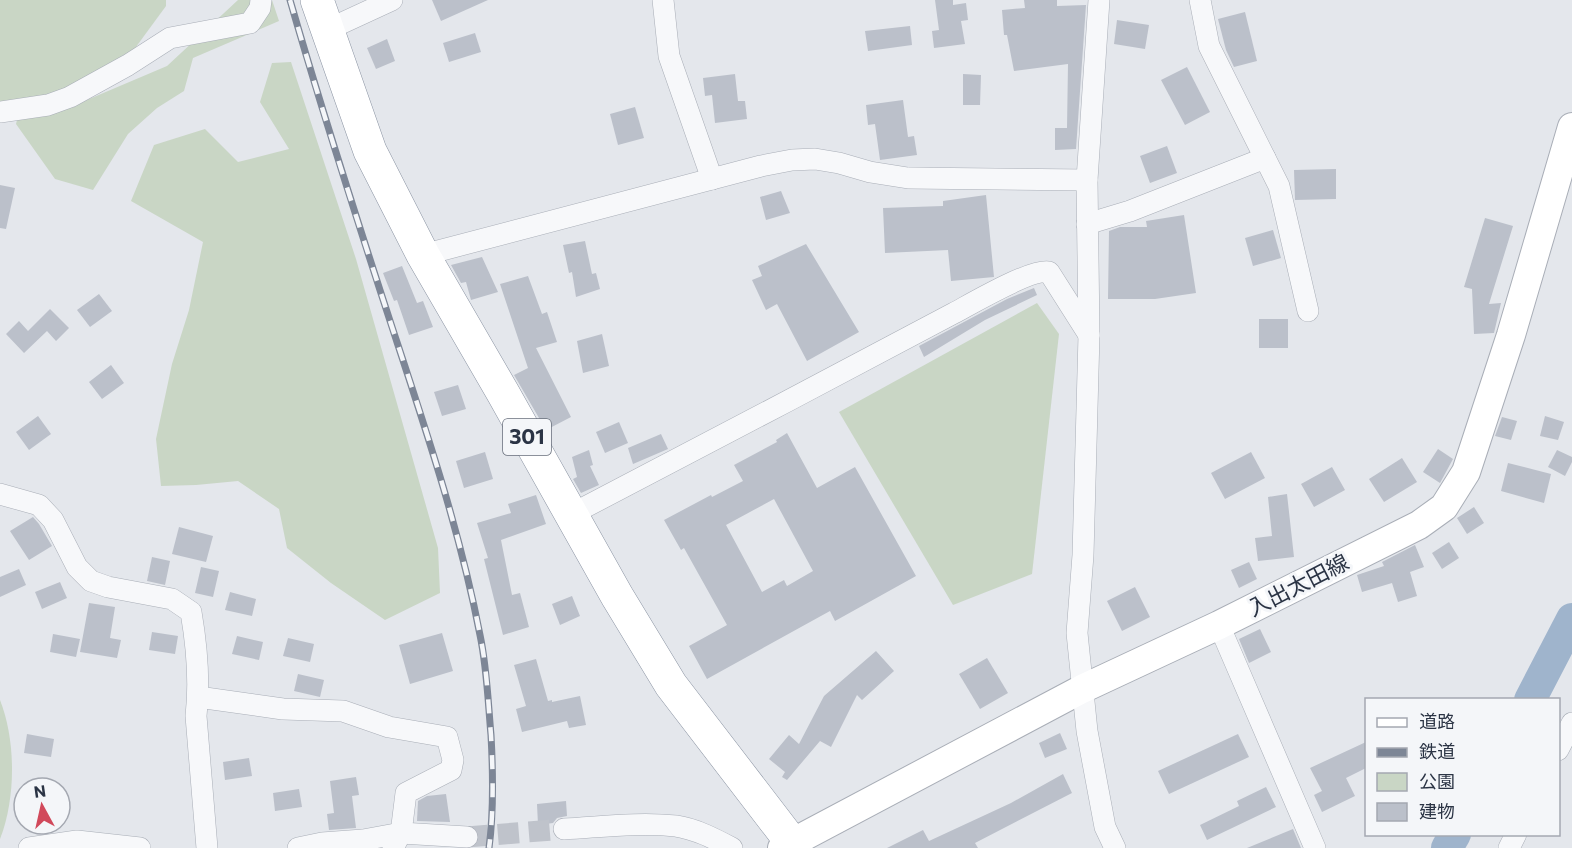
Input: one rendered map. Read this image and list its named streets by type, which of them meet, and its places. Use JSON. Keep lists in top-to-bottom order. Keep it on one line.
{"streets":{"highway":["301"],"main road":["入出太田線"]},"crossings":[["301","入出太田線"]],"legend":["道路","鉄道","公園","建物"],"north":"top"}
